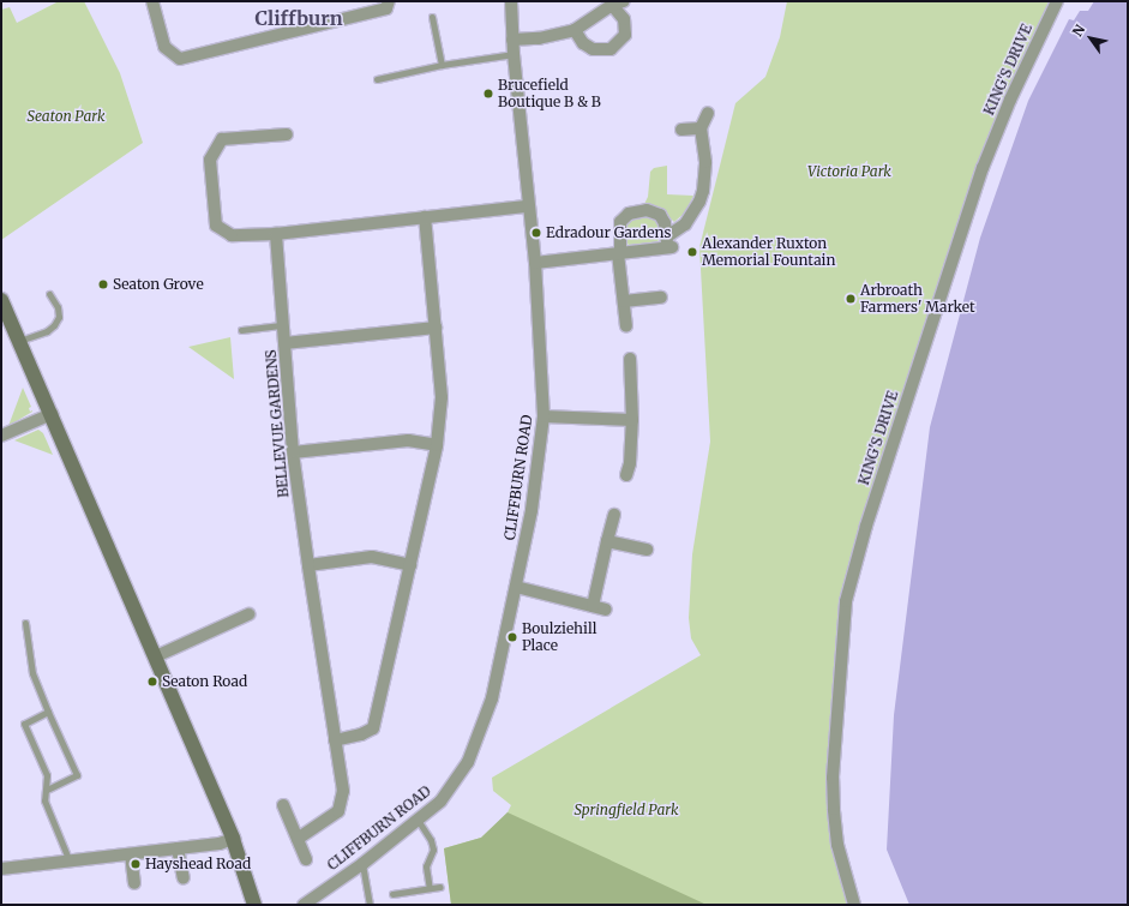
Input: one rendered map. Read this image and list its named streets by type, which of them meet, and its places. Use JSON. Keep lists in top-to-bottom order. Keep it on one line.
{"streets":{"street":["KING'S DRIVE","BELLEVUE GARDENS","CLIFFBURN ROAD"]},"districts":["Cliffburn"],"parks":["Seaton Park","Victoria Park","Springfield Park"],"places":["Brucefield Boutique B & B","Edradour Gardens","Alexander Ruxton Memorial Fountain","Seaton Grove","Arbroath Farmers' Market","Boulziehill Place","Seaton Road","Hayshead Road"],"north":"top left"}
